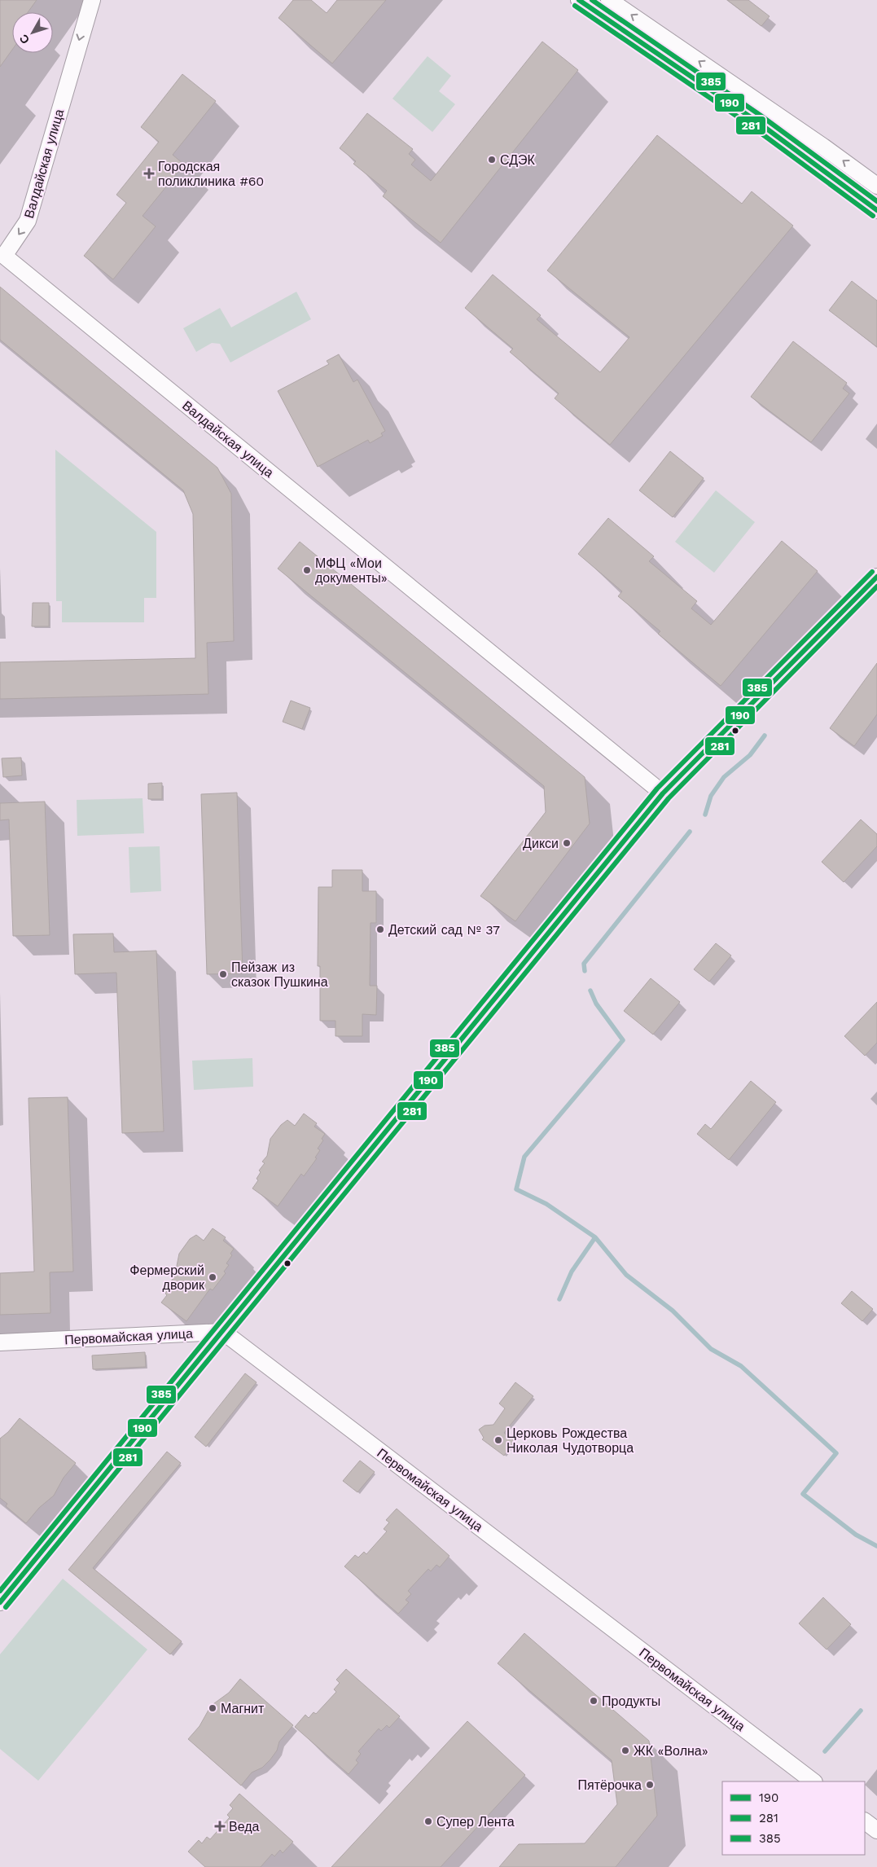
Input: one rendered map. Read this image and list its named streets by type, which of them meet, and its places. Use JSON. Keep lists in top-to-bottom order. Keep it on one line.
{"streets":{"street":["Валдайская улица","Первомайская улица"]},"one_way":["Валдайская улица"],"places":{"other":["СДЭК","МФЦ «Мои документы»","Дикси","Детский сад № 37","Пейзаж из сказок Пушкина","Фермерский дворик","Церковь Рождества Николая Чудотворца","Продукты","Магнит","ЖК «Волна»","Пятёрочка","Супер Лента"],"health":["Городская поликлиника #60","Веда"]},"lines":["transit line 190","transit line 385","transit line 281"],"legend":["190","281","385"],"north":"bottom left"}
